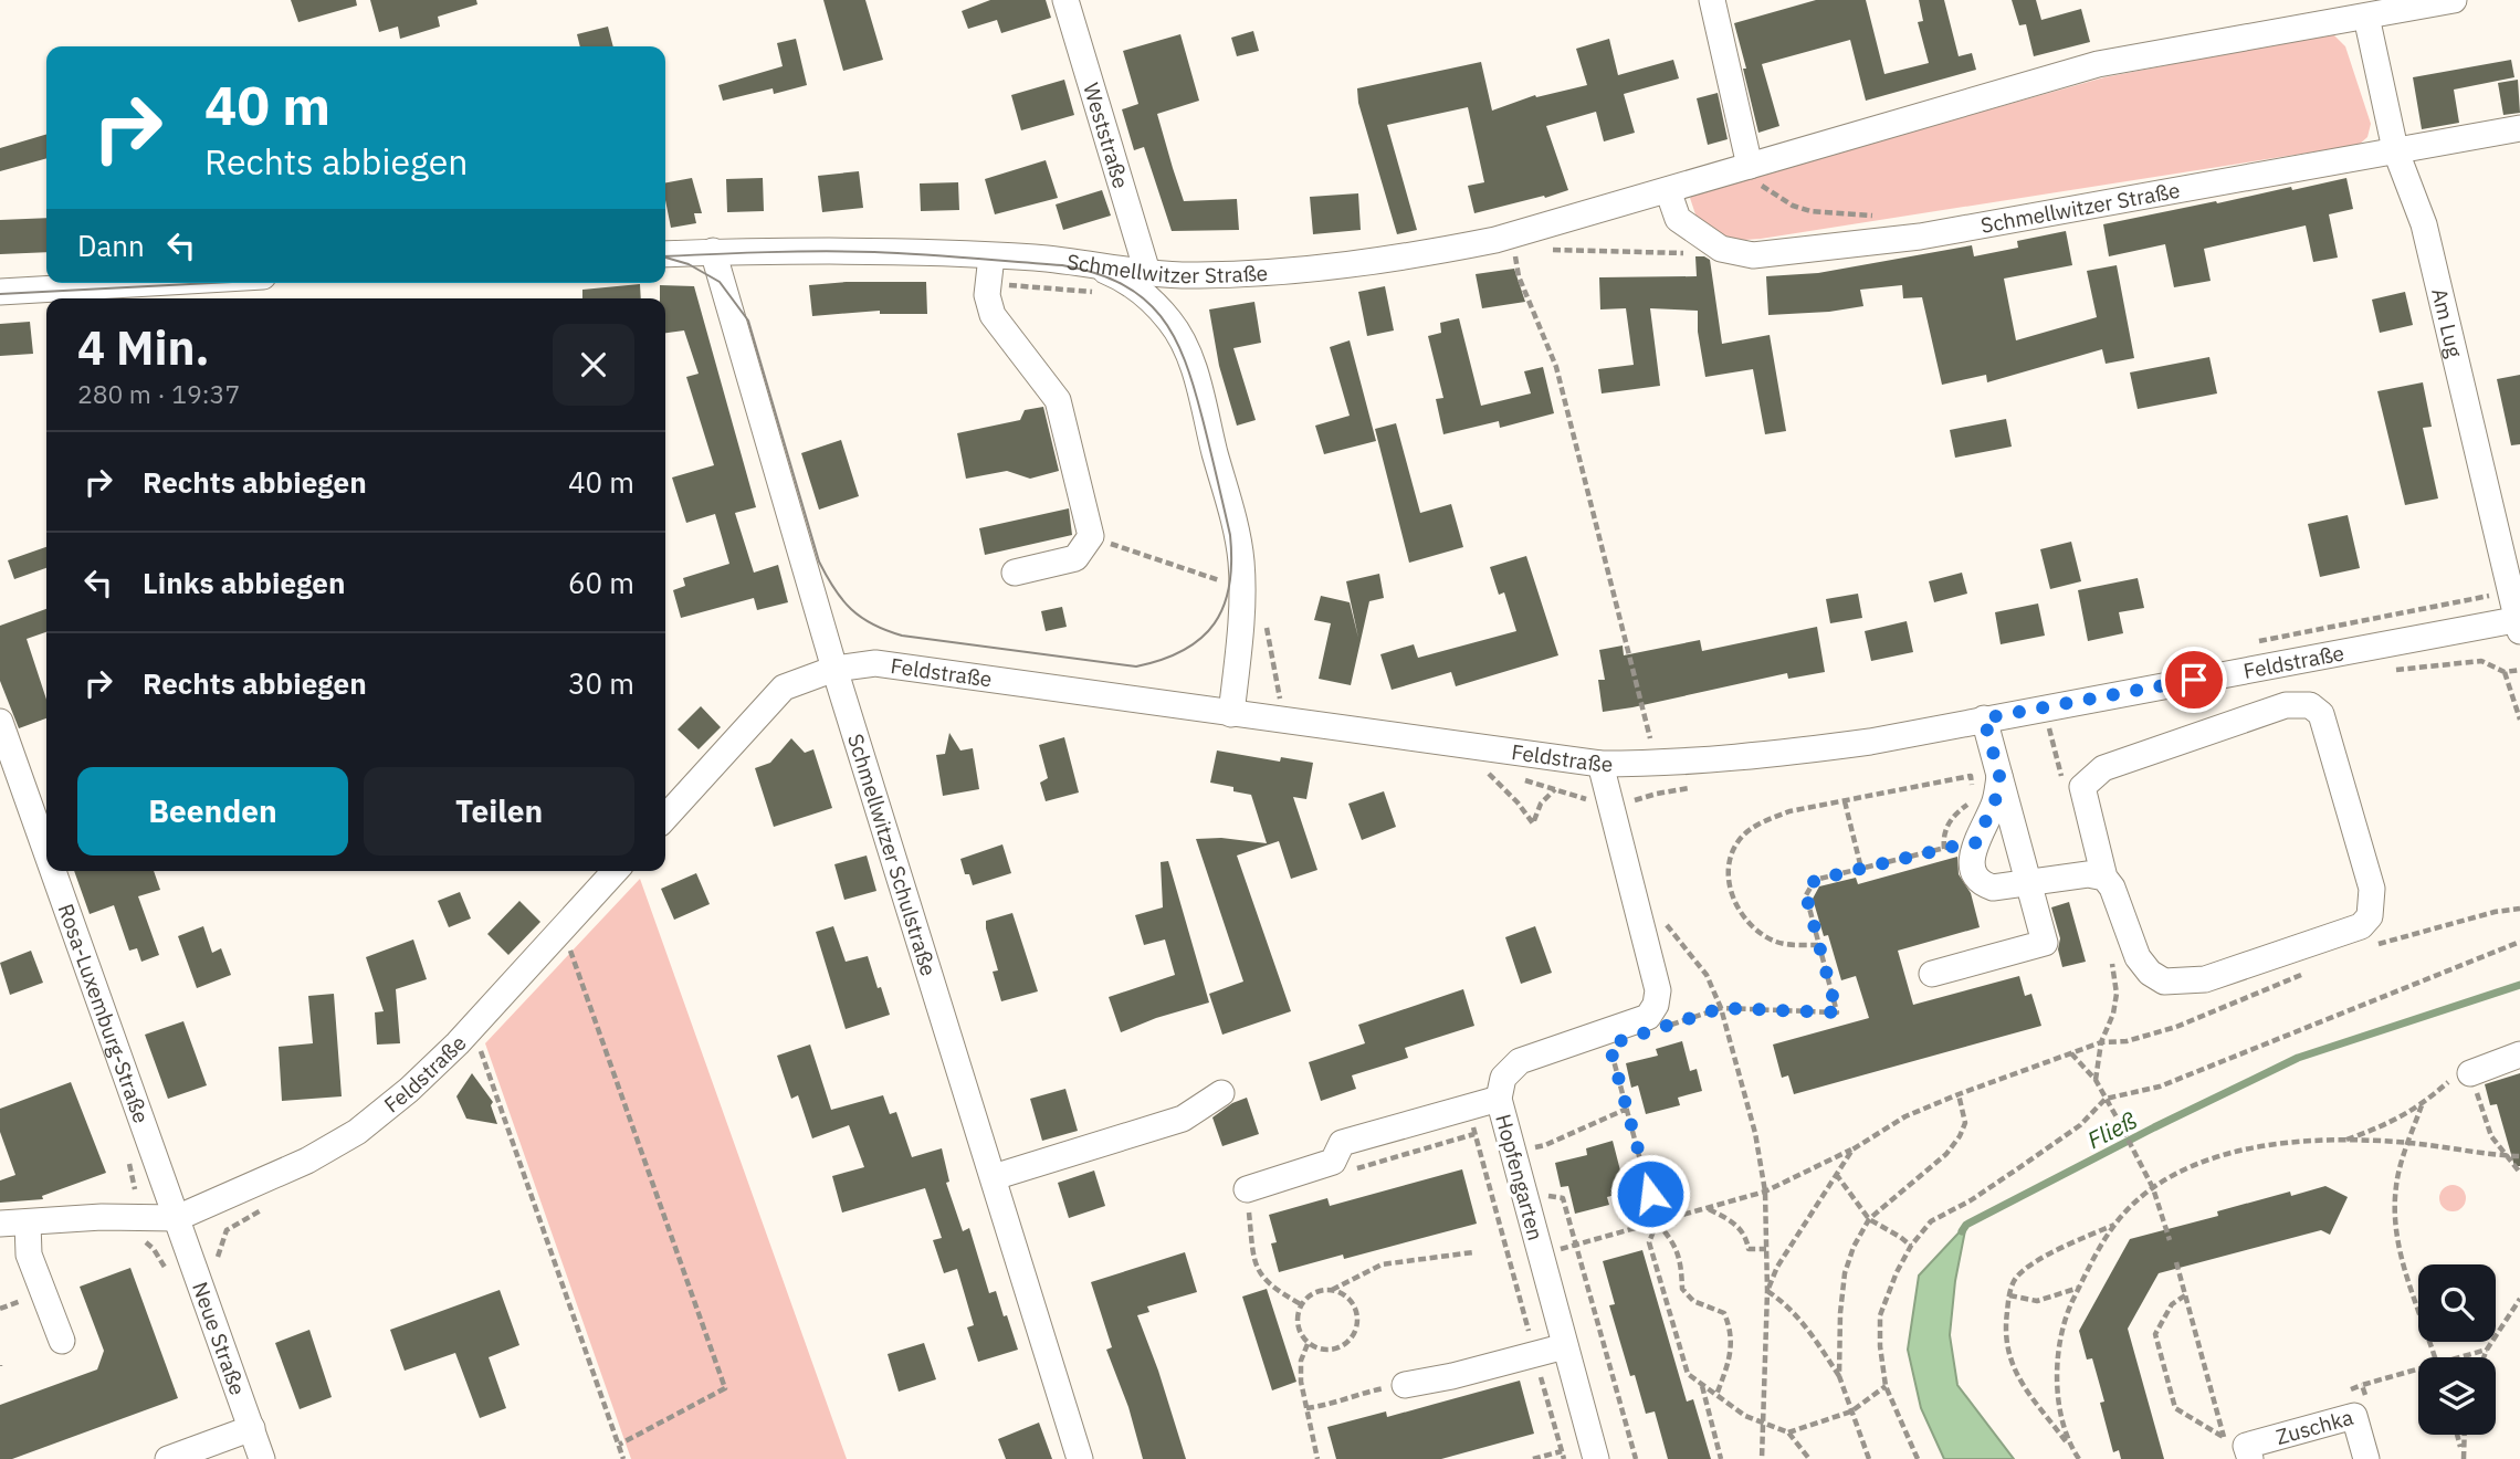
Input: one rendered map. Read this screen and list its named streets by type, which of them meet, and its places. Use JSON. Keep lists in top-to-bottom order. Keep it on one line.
{"streets":{"street":["Weststraße","Schmellwitzer Straße","Am Lug","Feldstraße","Schmellwitzer Schulstraße","Rosa-Luxemburg-Straße","Hopfengarten","Neue Straße","Zuschka"]},"crossings":[["Weststraße","Schmellwitzer Straße"],["Schmellwitzer Straße","Am Lug"],["Schmellwitzer Straße","Schmellwitzer Schulstraße"],["Am Lug","Feldstraße"],["Feldstraße","Schmellwitzer Schulstraße"],["Feldstraße","Rosa-Luxemburg-Straße"],["Feldstraße","Hopfengarten"],["Feldstraße","Neue Straße"],["Rosa-Luxemburg-Straße","Neue Straße"]],"water":["Fließ"],"page":{"turn":["40 m","Rechts abbiegen"],"then":"Dann","heading":["4 Min.","280 m · 19:37"],"list":[{"name":"Rechts abbiegen","value":"40 m"},{"name":"Links abbiegen","value":"60 m"},{"name":"Rechts abbiegen","value":"30 m"}],"buttons":["Beenden","Teilen"]}}
